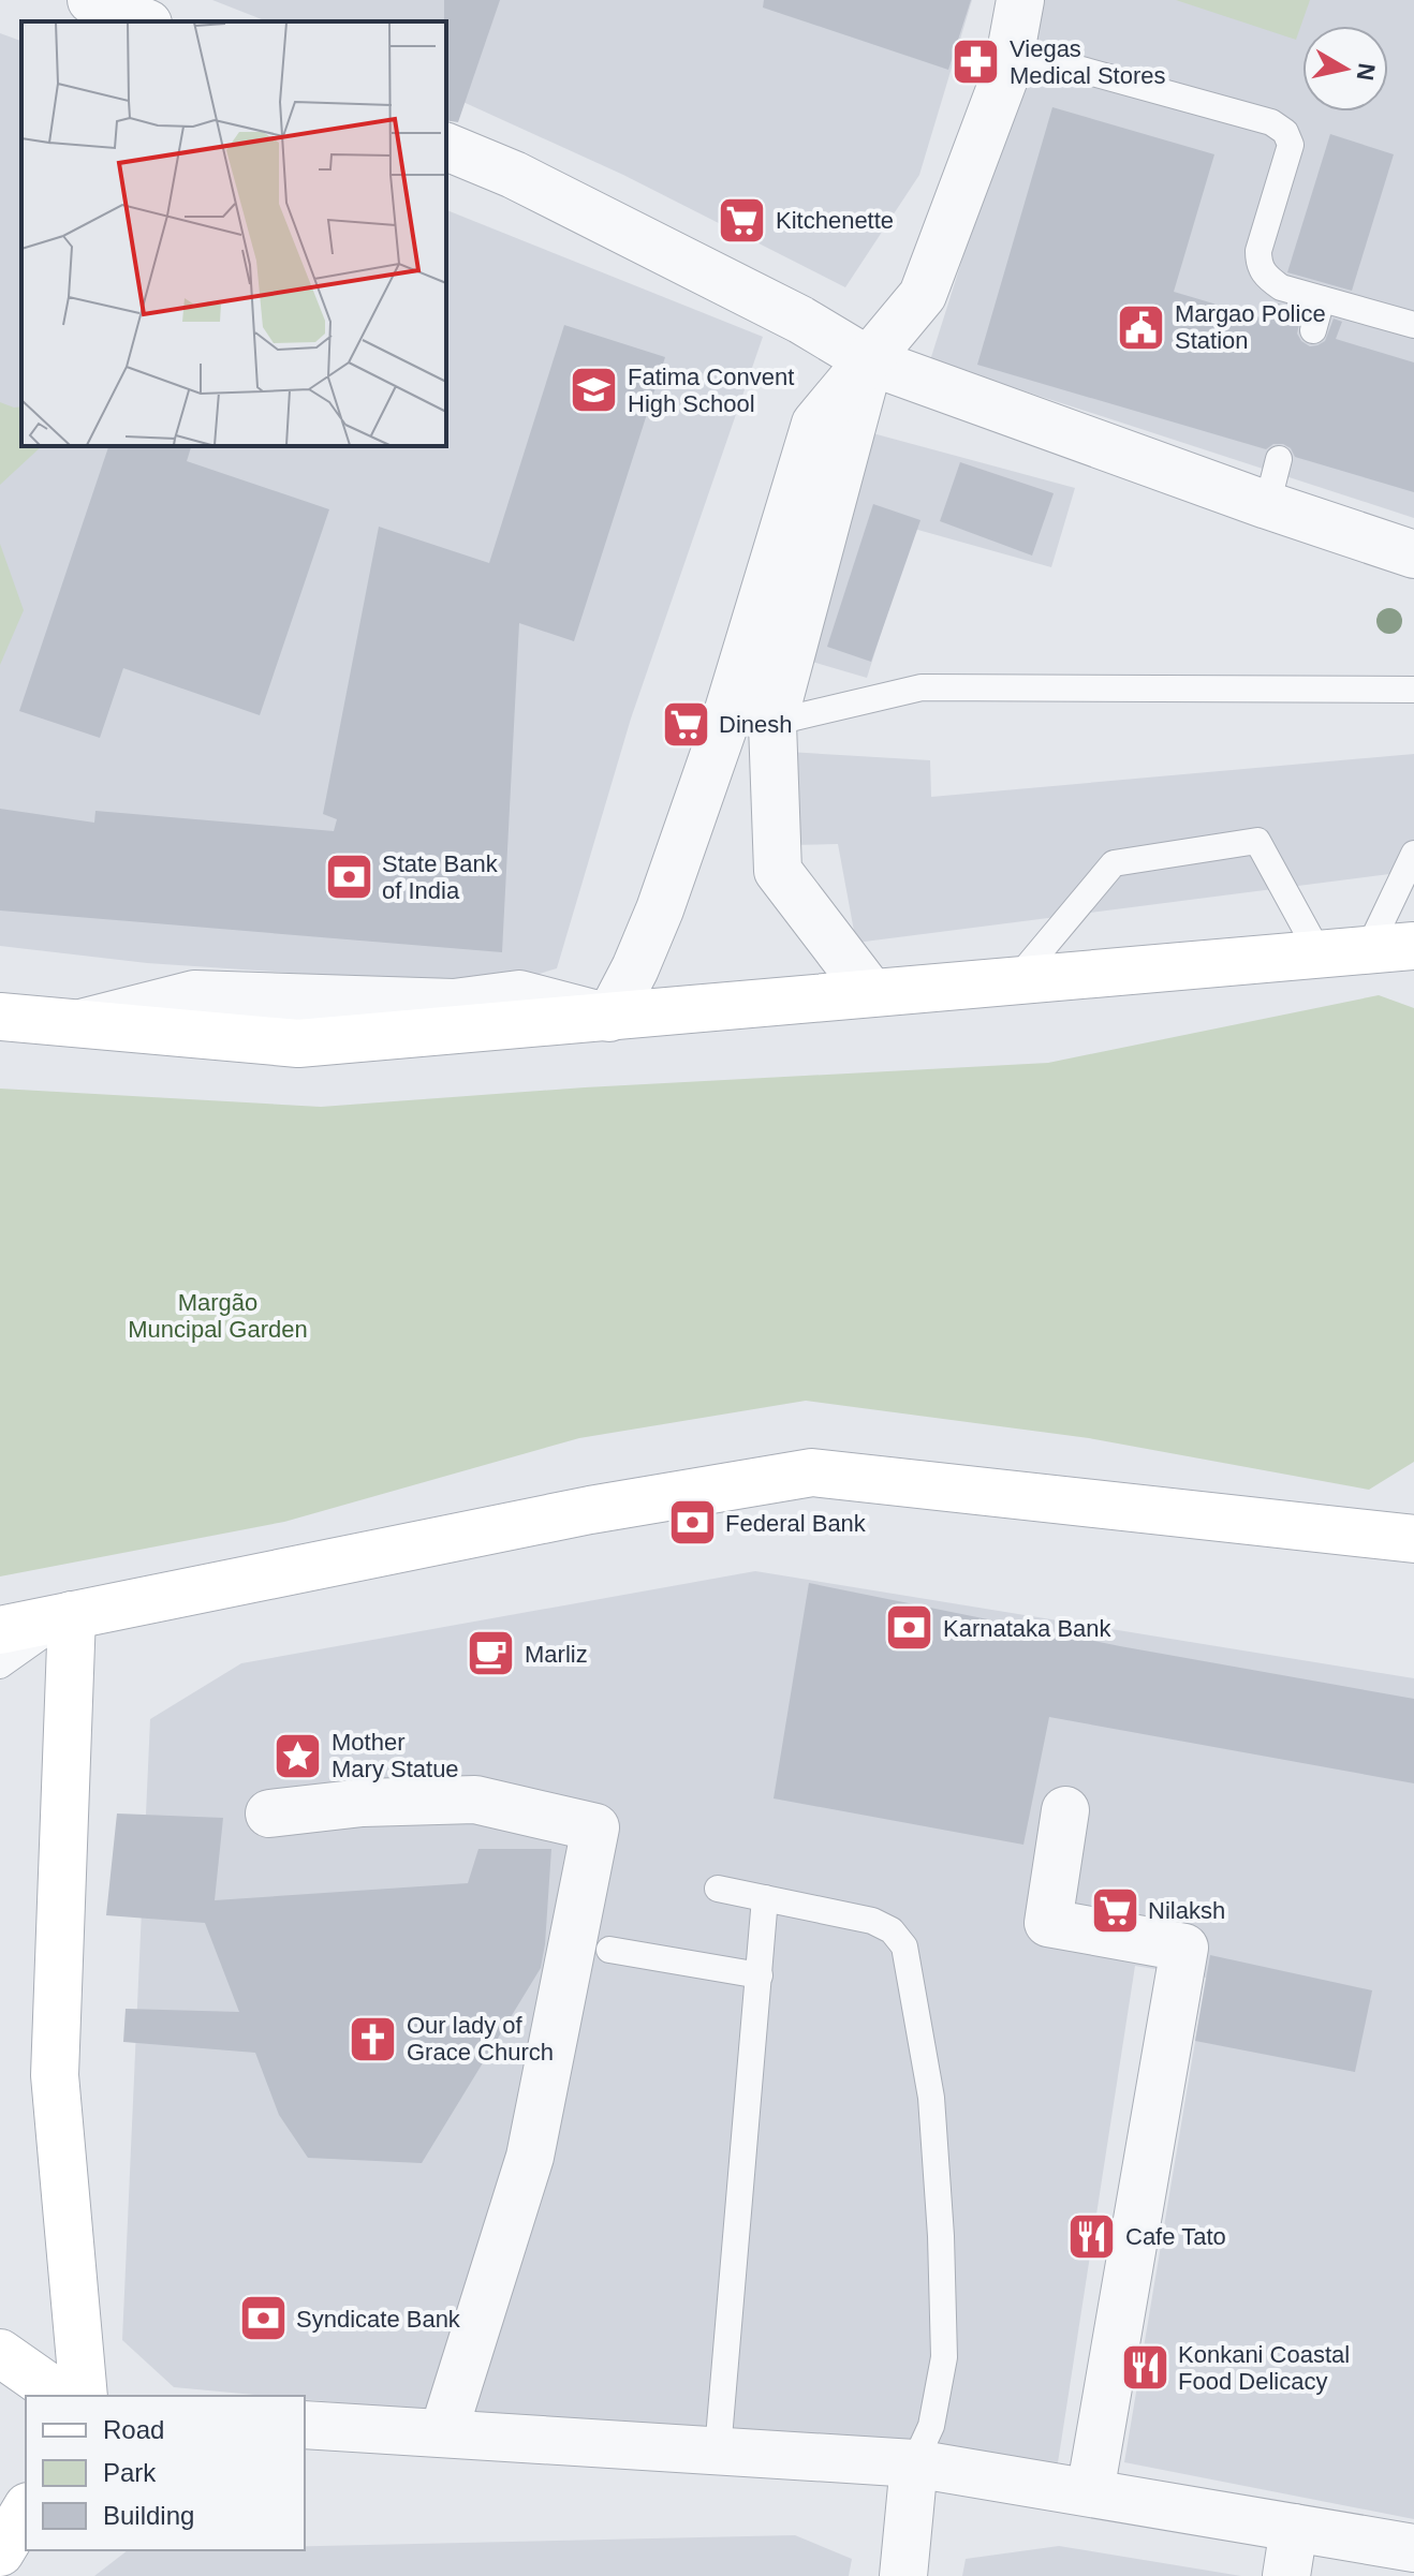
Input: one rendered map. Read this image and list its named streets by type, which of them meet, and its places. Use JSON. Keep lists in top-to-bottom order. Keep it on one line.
{"parks":["Margão Muncipal Garden"],"places":{"pharmacy":["Viegas Medical Stores"],"supermarket":["Kitchenette","Dinesh","Nilaksh"],"public building":["Margao Police Station"],"school or university":["Fatima Convent High School"],"bank":["State Bank of India","Federal Bank","Karnataka Bank","Syndicate Bank"],"cafe":["Marliz"],"place":["Mother Mary Statue"],"church":["Our lady of Grace Church"],"restaurant":["Cafe Tato","Konkani Coastal Food Delicacy"]},"legend":["Road","Park","Building"],"north":"right"}
